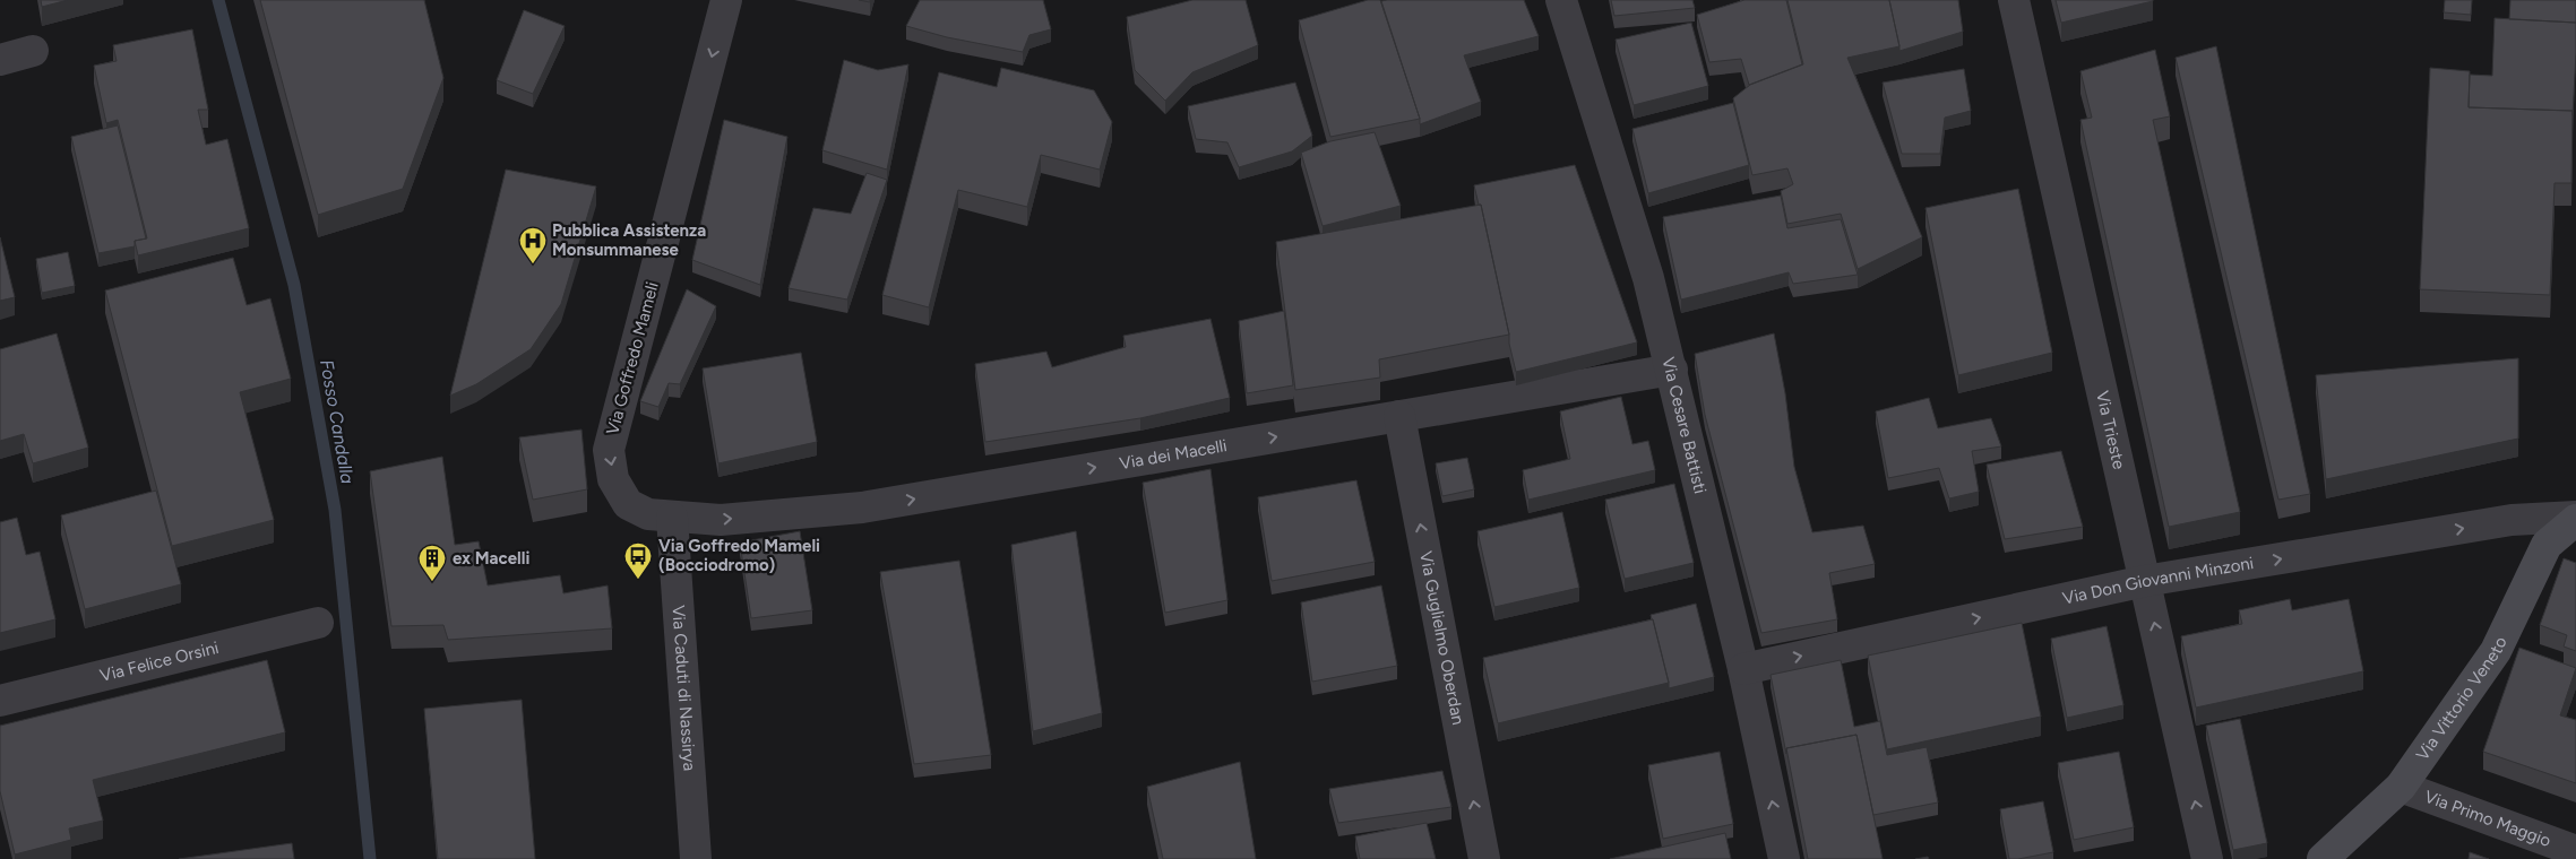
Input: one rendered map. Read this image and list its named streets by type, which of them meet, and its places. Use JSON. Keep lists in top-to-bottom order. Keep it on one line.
{"streets":{"street":["Via Goffredo Mameli","Via Cesare Battisti","Via Trieste","Via dei Macelli","Via Don Giovanni Minzoni","Via Guglielmo Oberdan","Via Felice Orsini","Via Caduti di Nassirya","Via Vittorio Veneto","Via Primo Maggio"]},"crossings":[["Via Goffredo Mameli","Via dei Macelli"],["Via Goffredo Mameli","Via Caduti di Nassirya"],["Via Cesare Battisti","Via dei Macelli"],["Via Cesare Battisti","Via Don Giovanni Minzoni"],["Via Trieste","Via Don Giovanni Minzoni"],["Via dei Macelli","Via Guglielmo Oberdan"],["Via dei Macelli","Via Caduti di Nassirya"],["Via Don Giovanni Minzoni","Via Vittorio Veneto"],["Via Vittorio Veneto","Via Primo Maggio"]],"one_way":["Via Goffredo Mameli","Via dei Macelli","Via Don Giovanni Minzoni","Via Guglielmo Oberdan"],"water":["Fosso Candalla"],"places":{"hospital":["Pubblica Assistenza Monsummanese"],"bus stop":["Via Goffredo Mameli (Bocciodromo)"],"building":["ex Macelli"]}}
